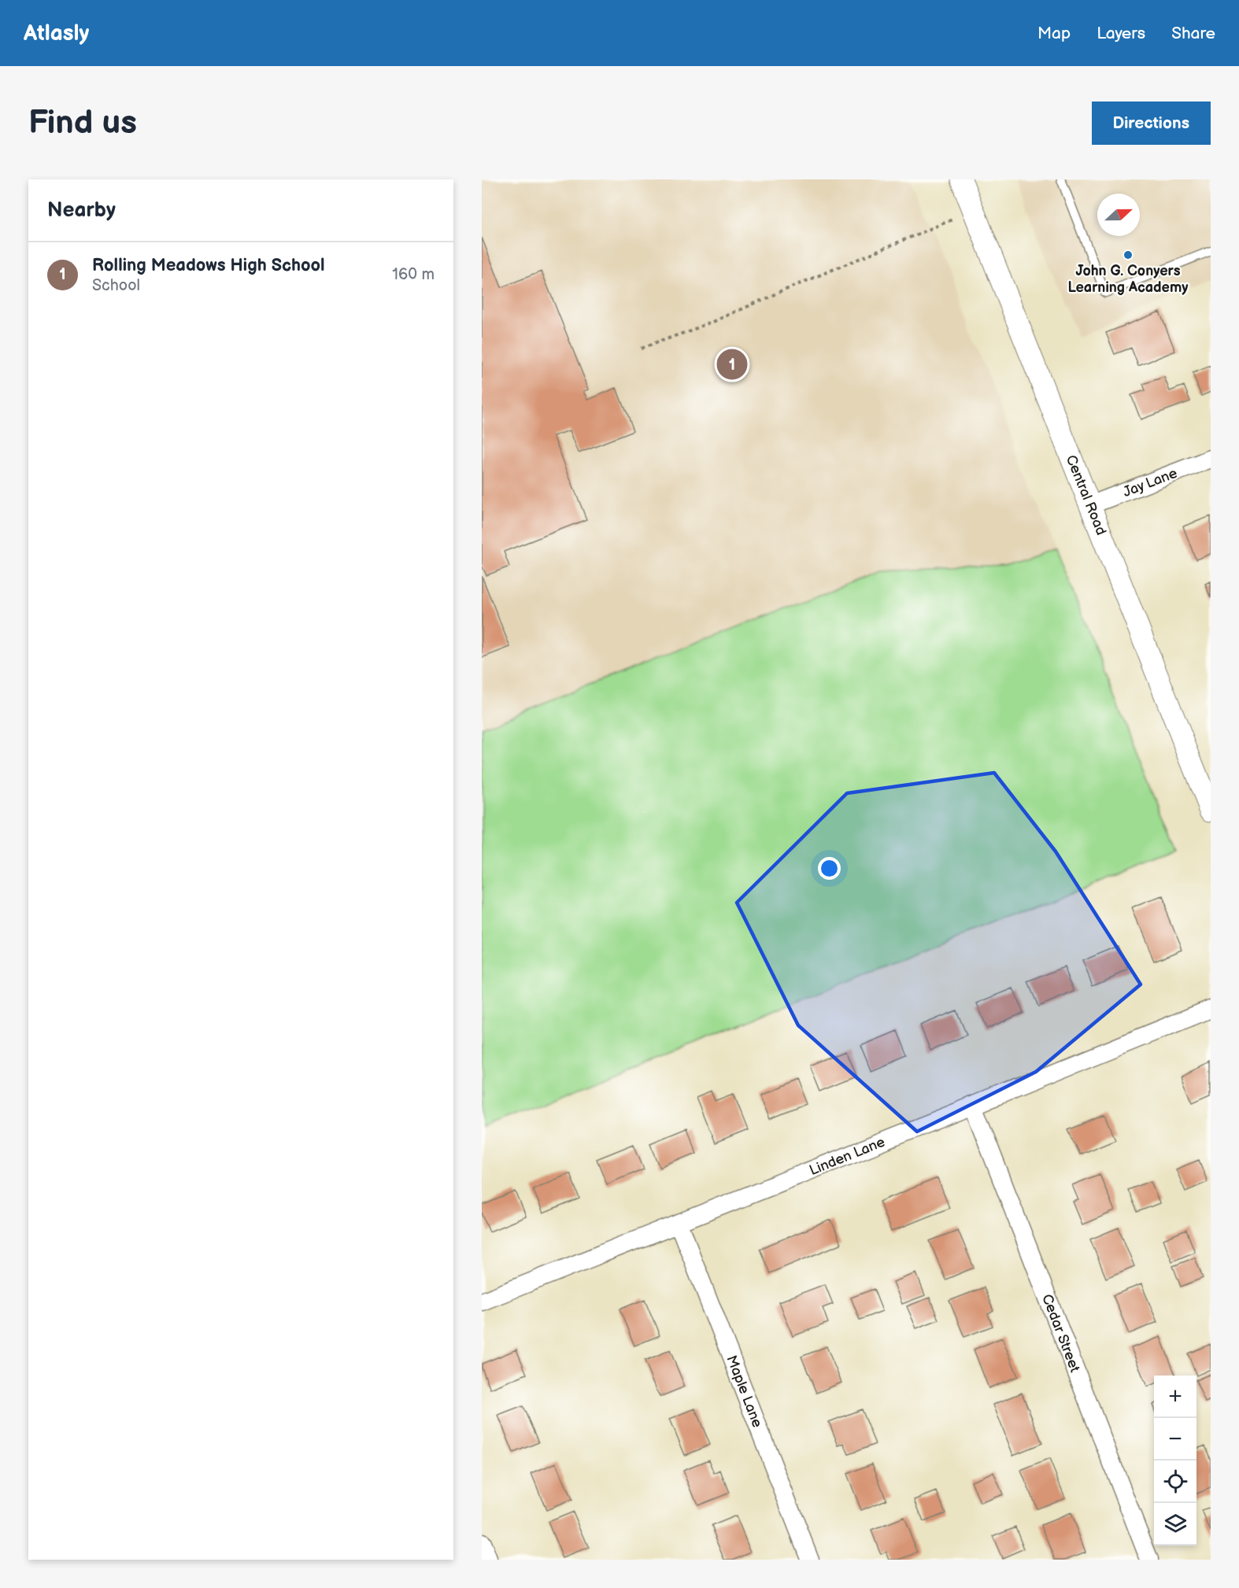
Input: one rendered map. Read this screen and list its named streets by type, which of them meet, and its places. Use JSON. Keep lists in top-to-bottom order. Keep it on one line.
{"streets":{"street":["Jay Lane","Central Road","Linden Lane","Cedar Street","Maple Lane"]},"crossings":[["Jay Lane","Central Road"],["Linden Lane","Cedar Street"],["Linden Lane","Maple Lane"]],"places":["John G. Conyers Learning Academy"],"north":"right","page":{"header":"Atlasly","nav":["Map","Layers","Share"],"buttons":"Directions","title":"Find us","heading":"Nearby","list":[{"mark":"1","name":"Rolling Meadows High School","note":"School","value":"160 m"}],"pins":"1","map_buttons":["+","−"]}}
